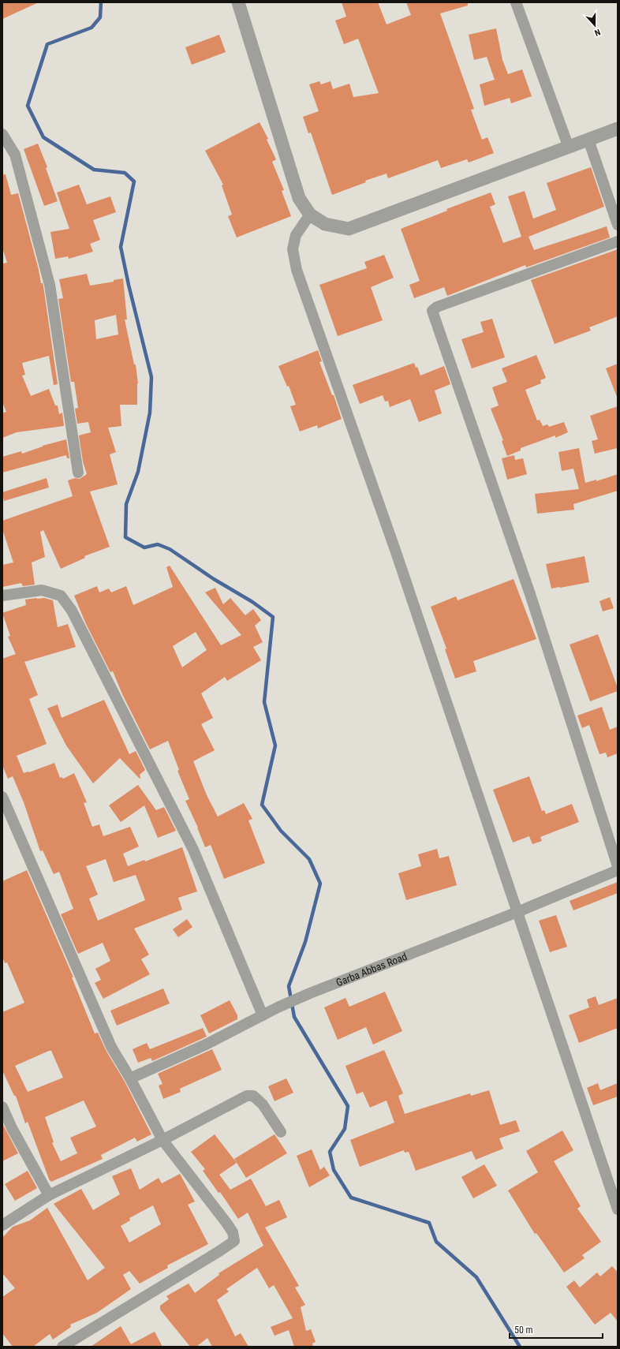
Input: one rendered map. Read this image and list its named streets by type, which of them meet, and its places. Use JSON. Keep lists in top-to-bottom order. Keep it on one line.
{"streets":{"street":["Garba Abbas Road"]},"scale_bar":"50 m","north":"bottom"}
